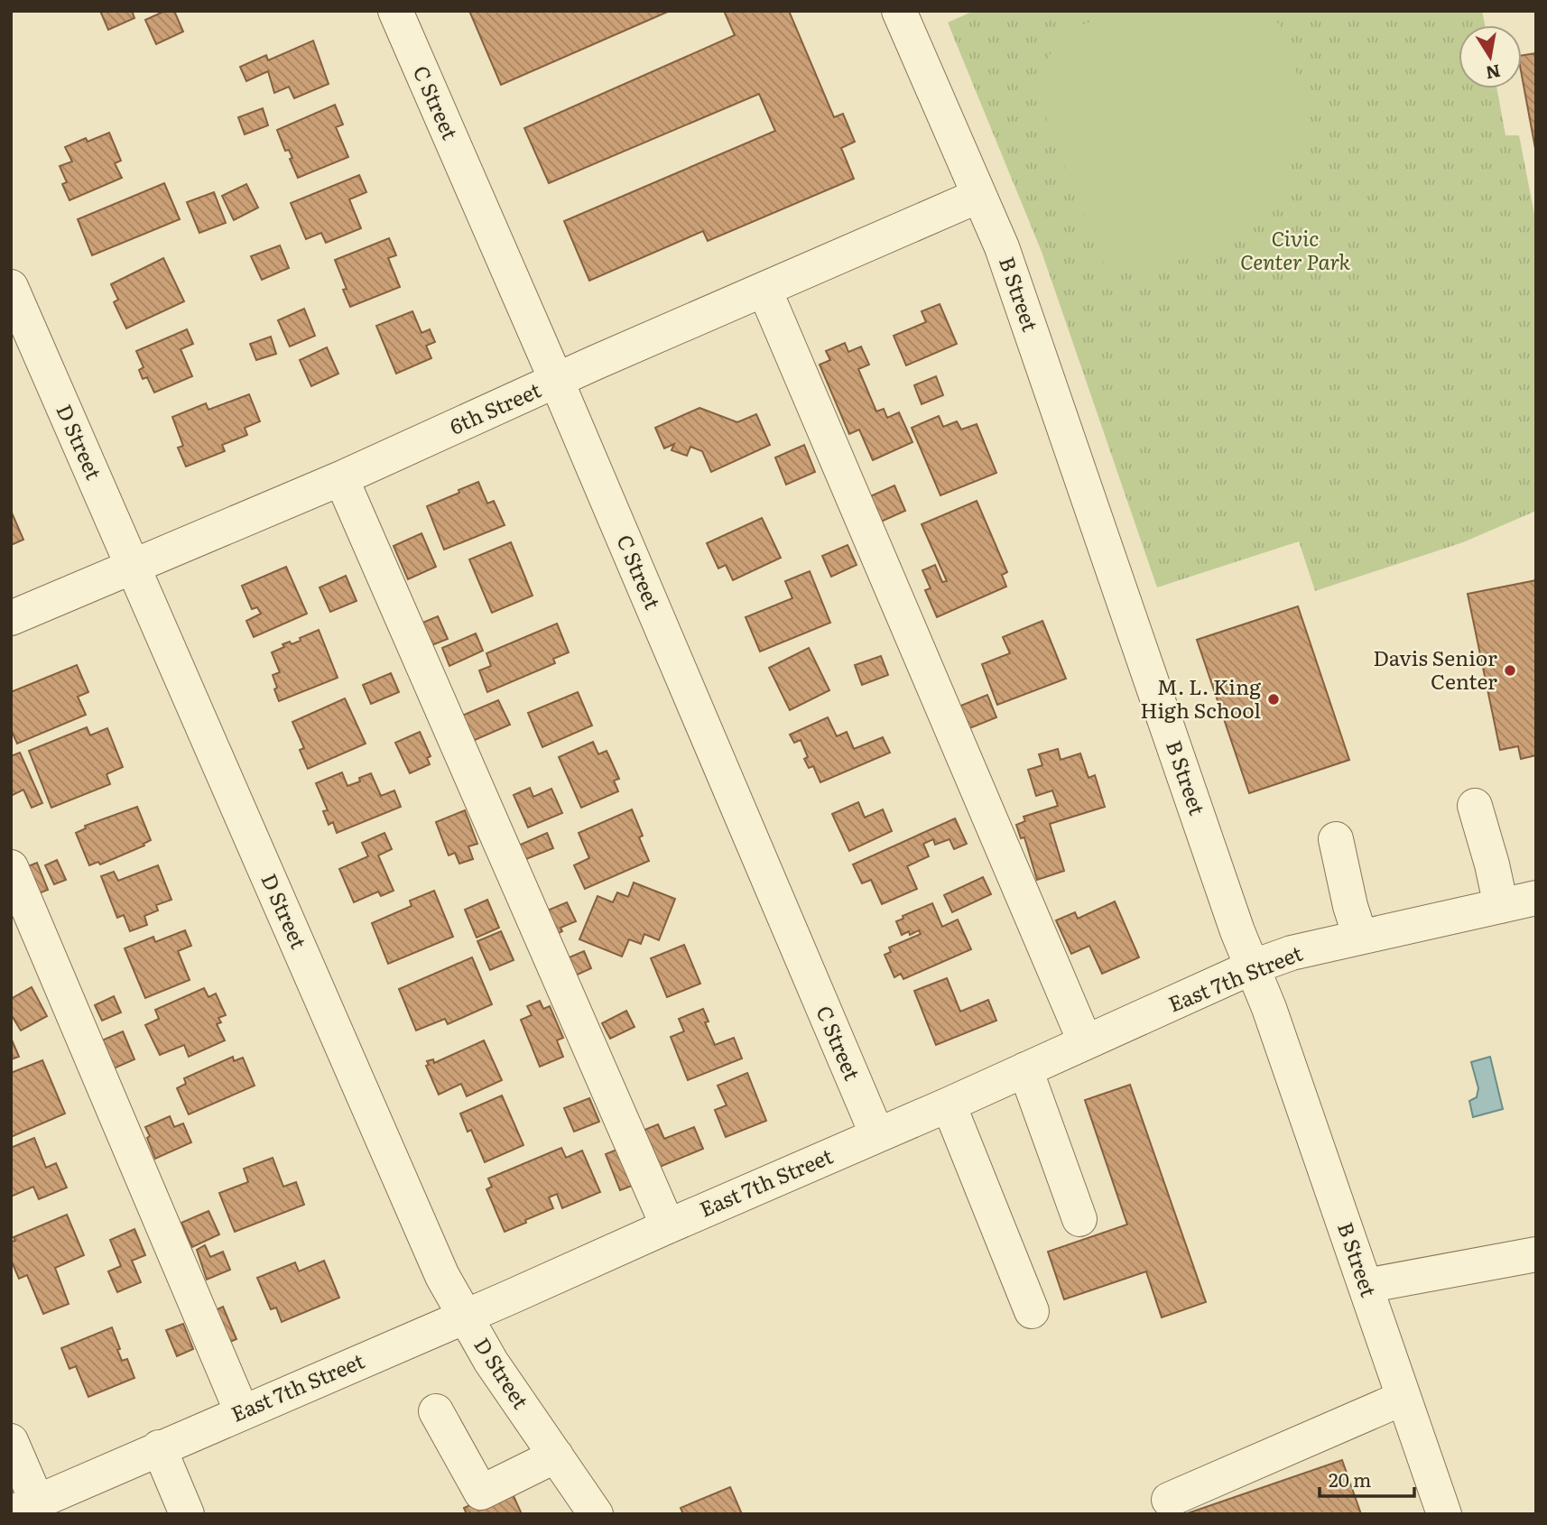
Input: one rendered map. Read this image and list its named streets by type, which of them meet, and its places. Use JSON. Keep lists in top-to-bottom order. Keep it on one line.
{"streets":{"street":["C Street","B Street","6th Street","D Street","East 7th Street"]},"crossings":[["C Street","6th Street"],["C Street","East 7th Street"],["B Street","6th Street"],["B Street","East 7th Street"],["6th Street","D Street"],["D Street","East 7th Street"]],"parks":["Civic Center Park"],"places":["Davis Senior Center","M. L. King High School"],"scale_bar":"20 m","north":"bottom"}
